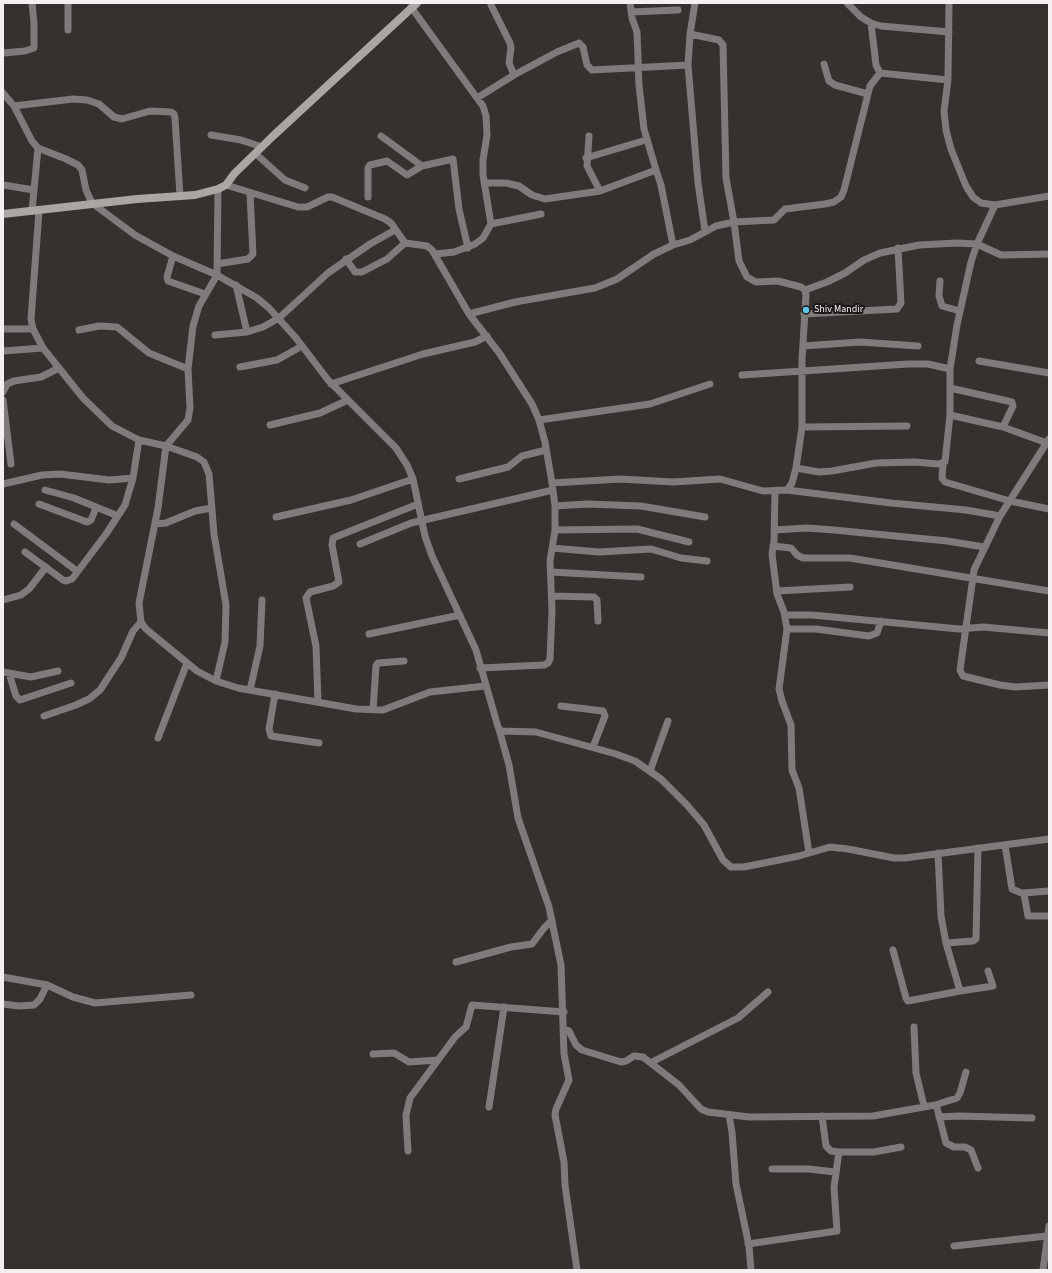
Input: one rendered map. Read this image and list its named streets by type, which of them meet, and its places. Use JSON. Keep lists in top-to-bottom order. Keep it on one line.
{"places":["Shiv Mandir"]}
